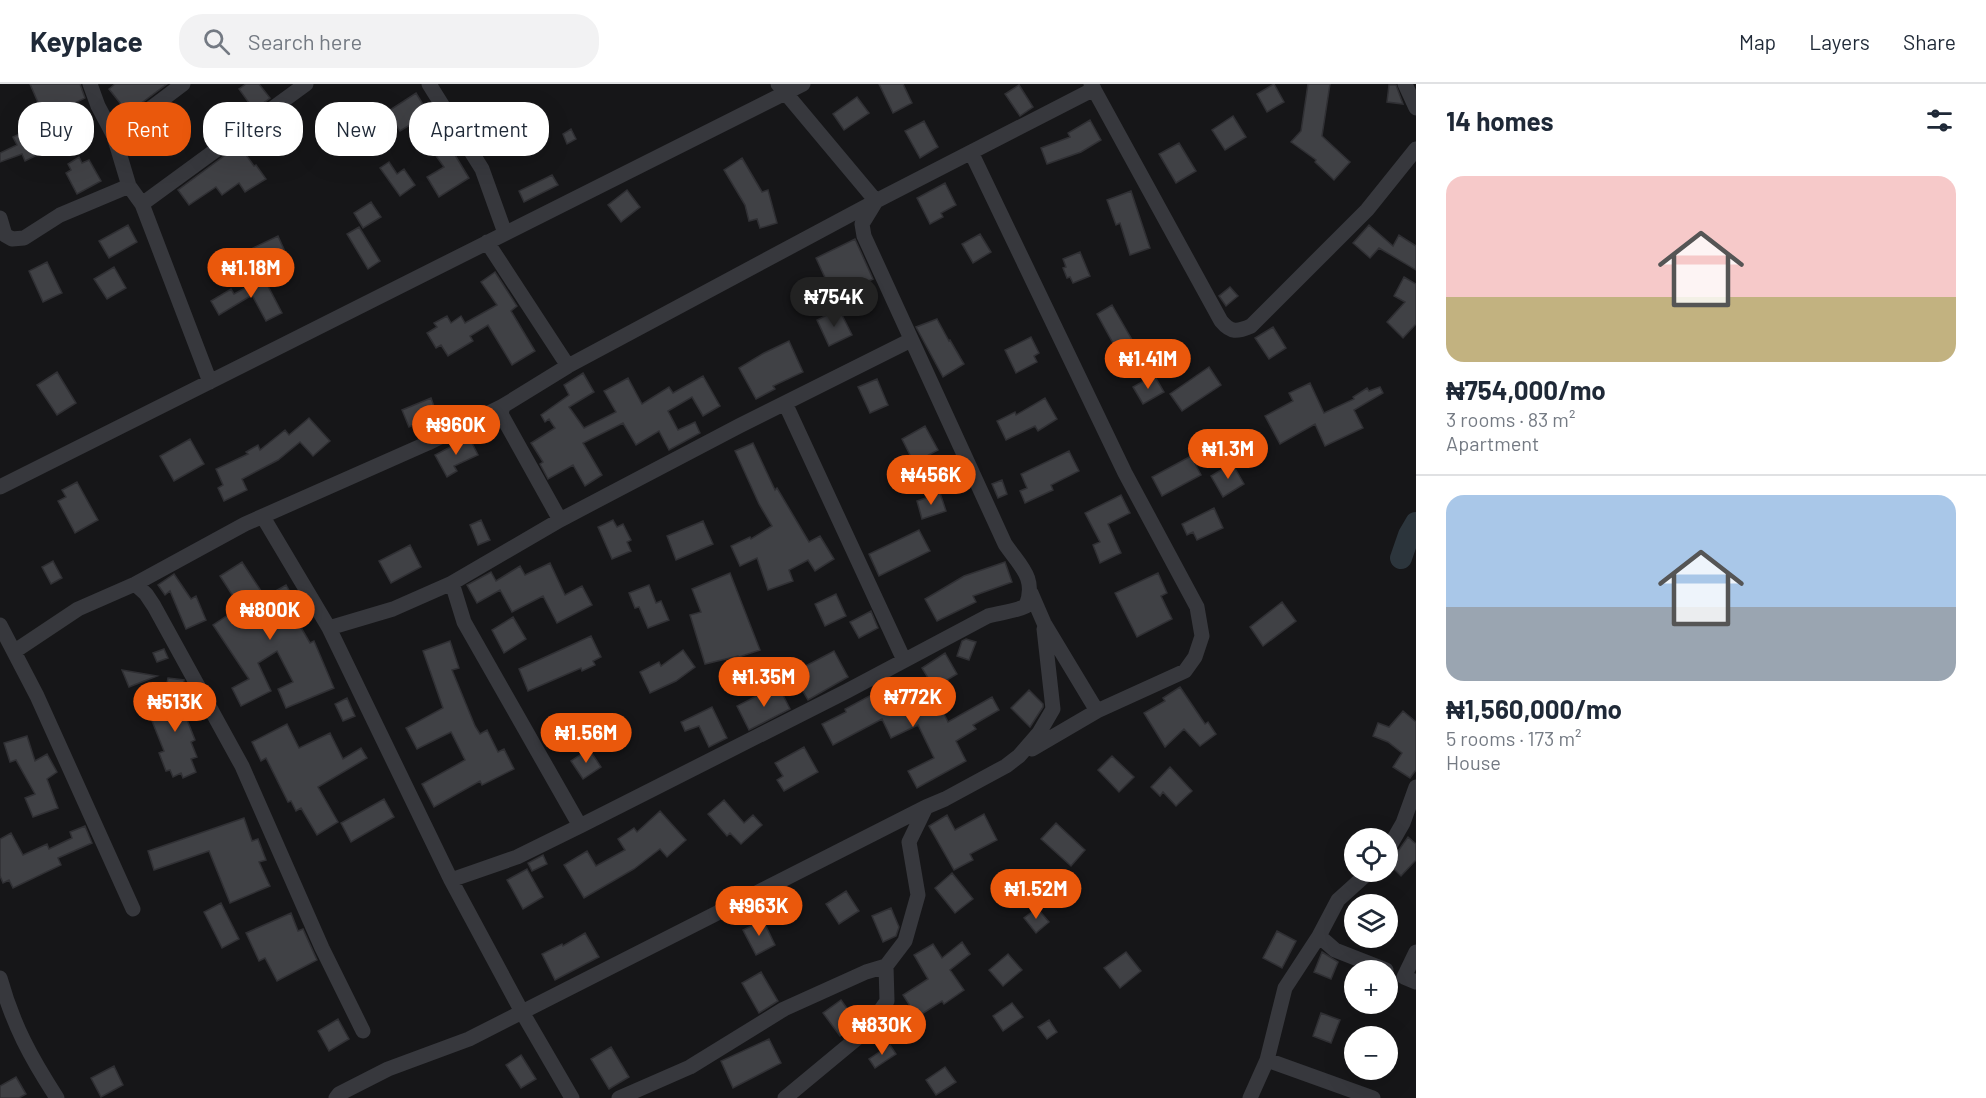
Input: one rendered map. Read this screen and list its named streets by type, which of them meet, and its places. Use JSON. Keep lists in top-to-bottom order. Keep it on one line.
{"page":{"header":"Keyplace","search":"Search here","nav":["Map","Layers","Share"],"heading":"14 homes","chip":["Buy","Rent","Filters","New","Apartment"],"list":[{"name":"₦754,000/mo","note":"3 rooms · 83 m² · Apartment"},{"name":"₦1,560,000/mo","note":"5 rooms · 173 m² · House"}],"price":["₦1.18M","₦754K","₦1.41M","₦960K","₦1.3M","₦456K","₦800K","₦1.35M","₦772K","₦513K","₦1.56M","₦1.52M","₦963K","₦830K"],"map_buttons":["+","−"]}}
